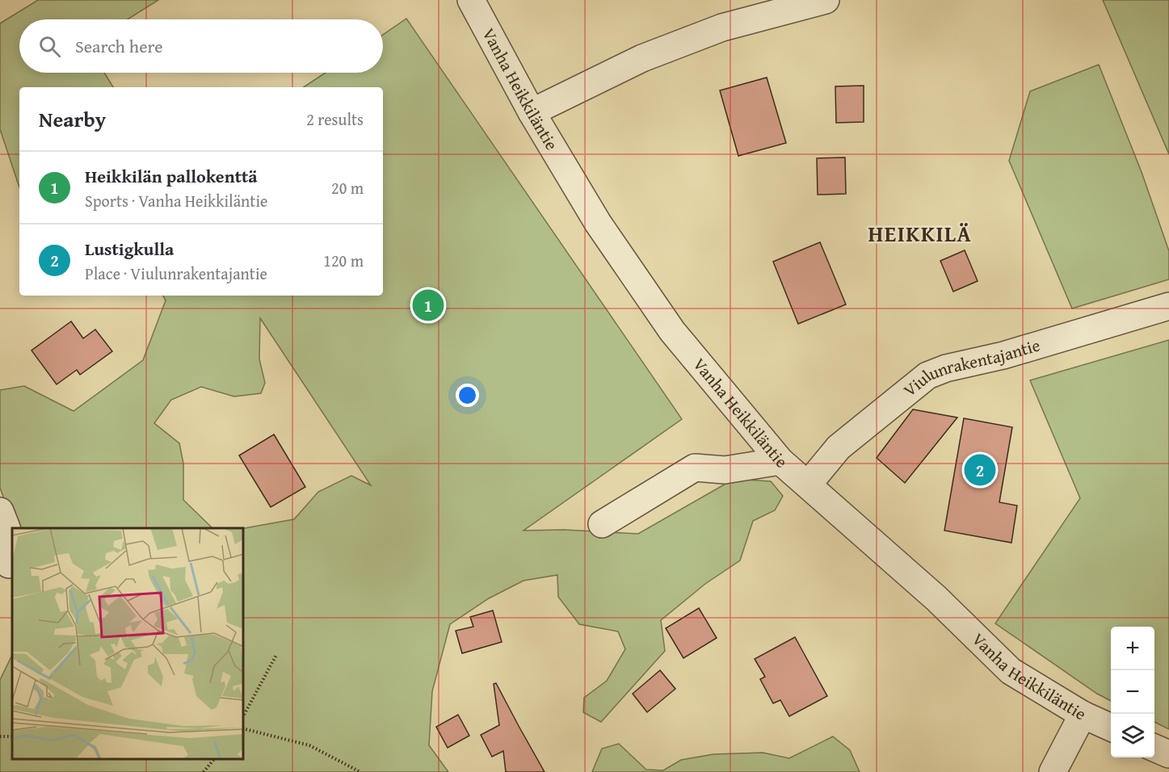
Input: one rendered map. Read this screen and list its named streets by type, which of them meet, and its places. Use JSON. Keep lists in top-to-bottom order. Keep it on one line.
{"streets":{"street":["Vanha Heikkiläntie","Viulunrakentajantie"]},"crossings":[["Vanha Heikkiläntie","Viulunrakentajantie"]],"districts":["HEIKKILÄ"],"page":{"search":"Search here","heading":["Nearby","2 results"],"list":[{"mark":"1","name":"Heikkilän pallokenttä","note":"Sports · Vanha Heikkiläntie","value":"20 m"},{"mark":"2","name":"Lustigkulla","note":"Place · Viulunrakentajantie","value":"120 m"}],"pins":["1","2"],"map_buttons":["+","−"]}}
